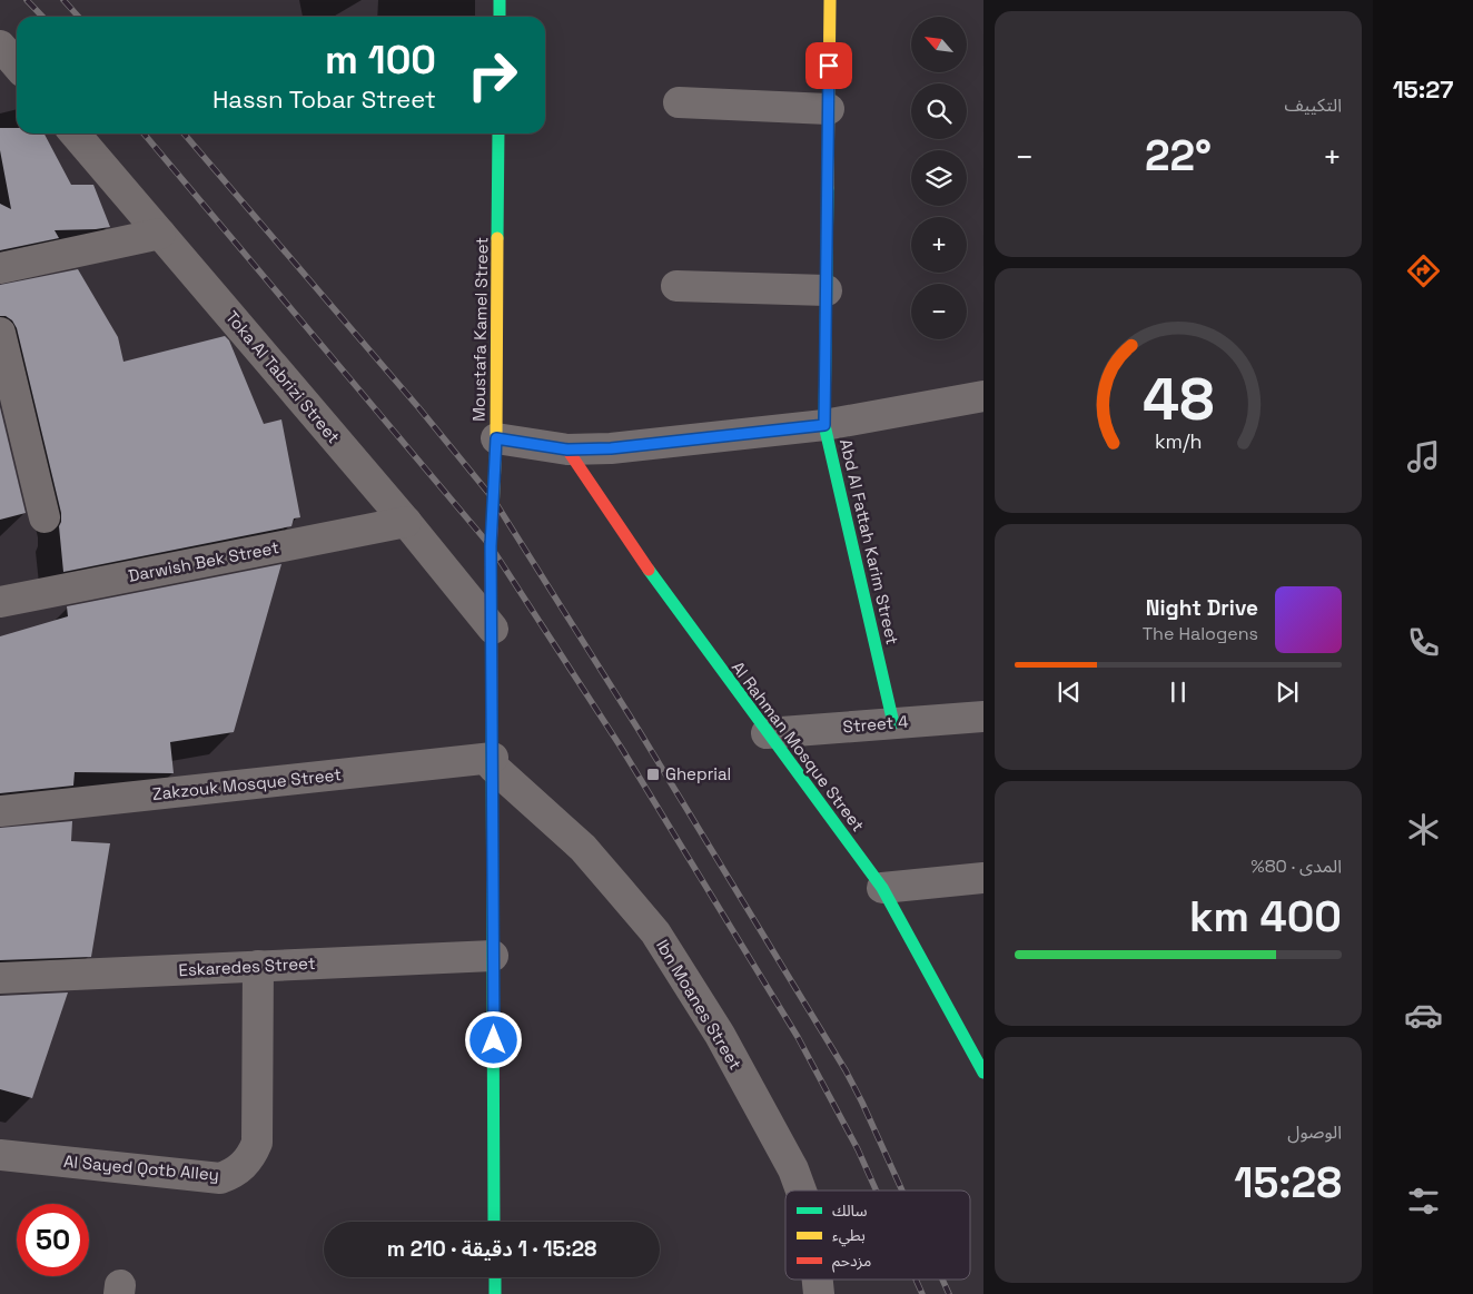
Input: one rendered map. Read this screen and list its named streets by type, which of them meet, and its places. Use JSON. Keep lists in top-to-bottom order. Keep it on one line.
{"streets":{"street":["Moustafa Kamel Street","Toka Al Tabrizi Street","Abd Al Fattah Karim Street","Darwish Bek Street","Street 4","Al Rahman Mosque Street","Zakzouk Mosque Street","Eskaredes Street","Ibn Moanes Street","Al Sayed Qotb Alley"]},"crossings":[["Moustafa Kamel Street","Toka Al Tabrizi Street"],["Moustafa Kamel Street","Zakzouk Mosque Street"],["Moustafa Kamel Street","Eskaredes Street"],["Moustafa Kamel Street","Ibn Moanes Street"],["Toka Al Tabrizi Street","Darwish Bek Street"],["Abd Al Fattah Karim Street","Street 4"],["Street 4","Al Rahman Mosque Street"],["Zakzouk Mosque Street","Ibn Moanes Street"],["Eskaredes Street","Al Sayed Qotb Alley"]],"places":{"transit":["Gheprial"]},"legend":["سالك","بطيء","مزدحم"],"north":"top left","page":{"tabs":"15:27","tile":["التكييف",["المدى · 80%","400 km"],["الوصول","15:28"]],"map_buttons":["+","−"],"turn":["100 m","Hassn Tobar Street"],"heat":["−","22°","+"],"song":["Night Drive","The Halogens"],"limit":"50","trip":"15:28 · 1 دقيقة · 210 m","gauge":["48","km/h"]}}
